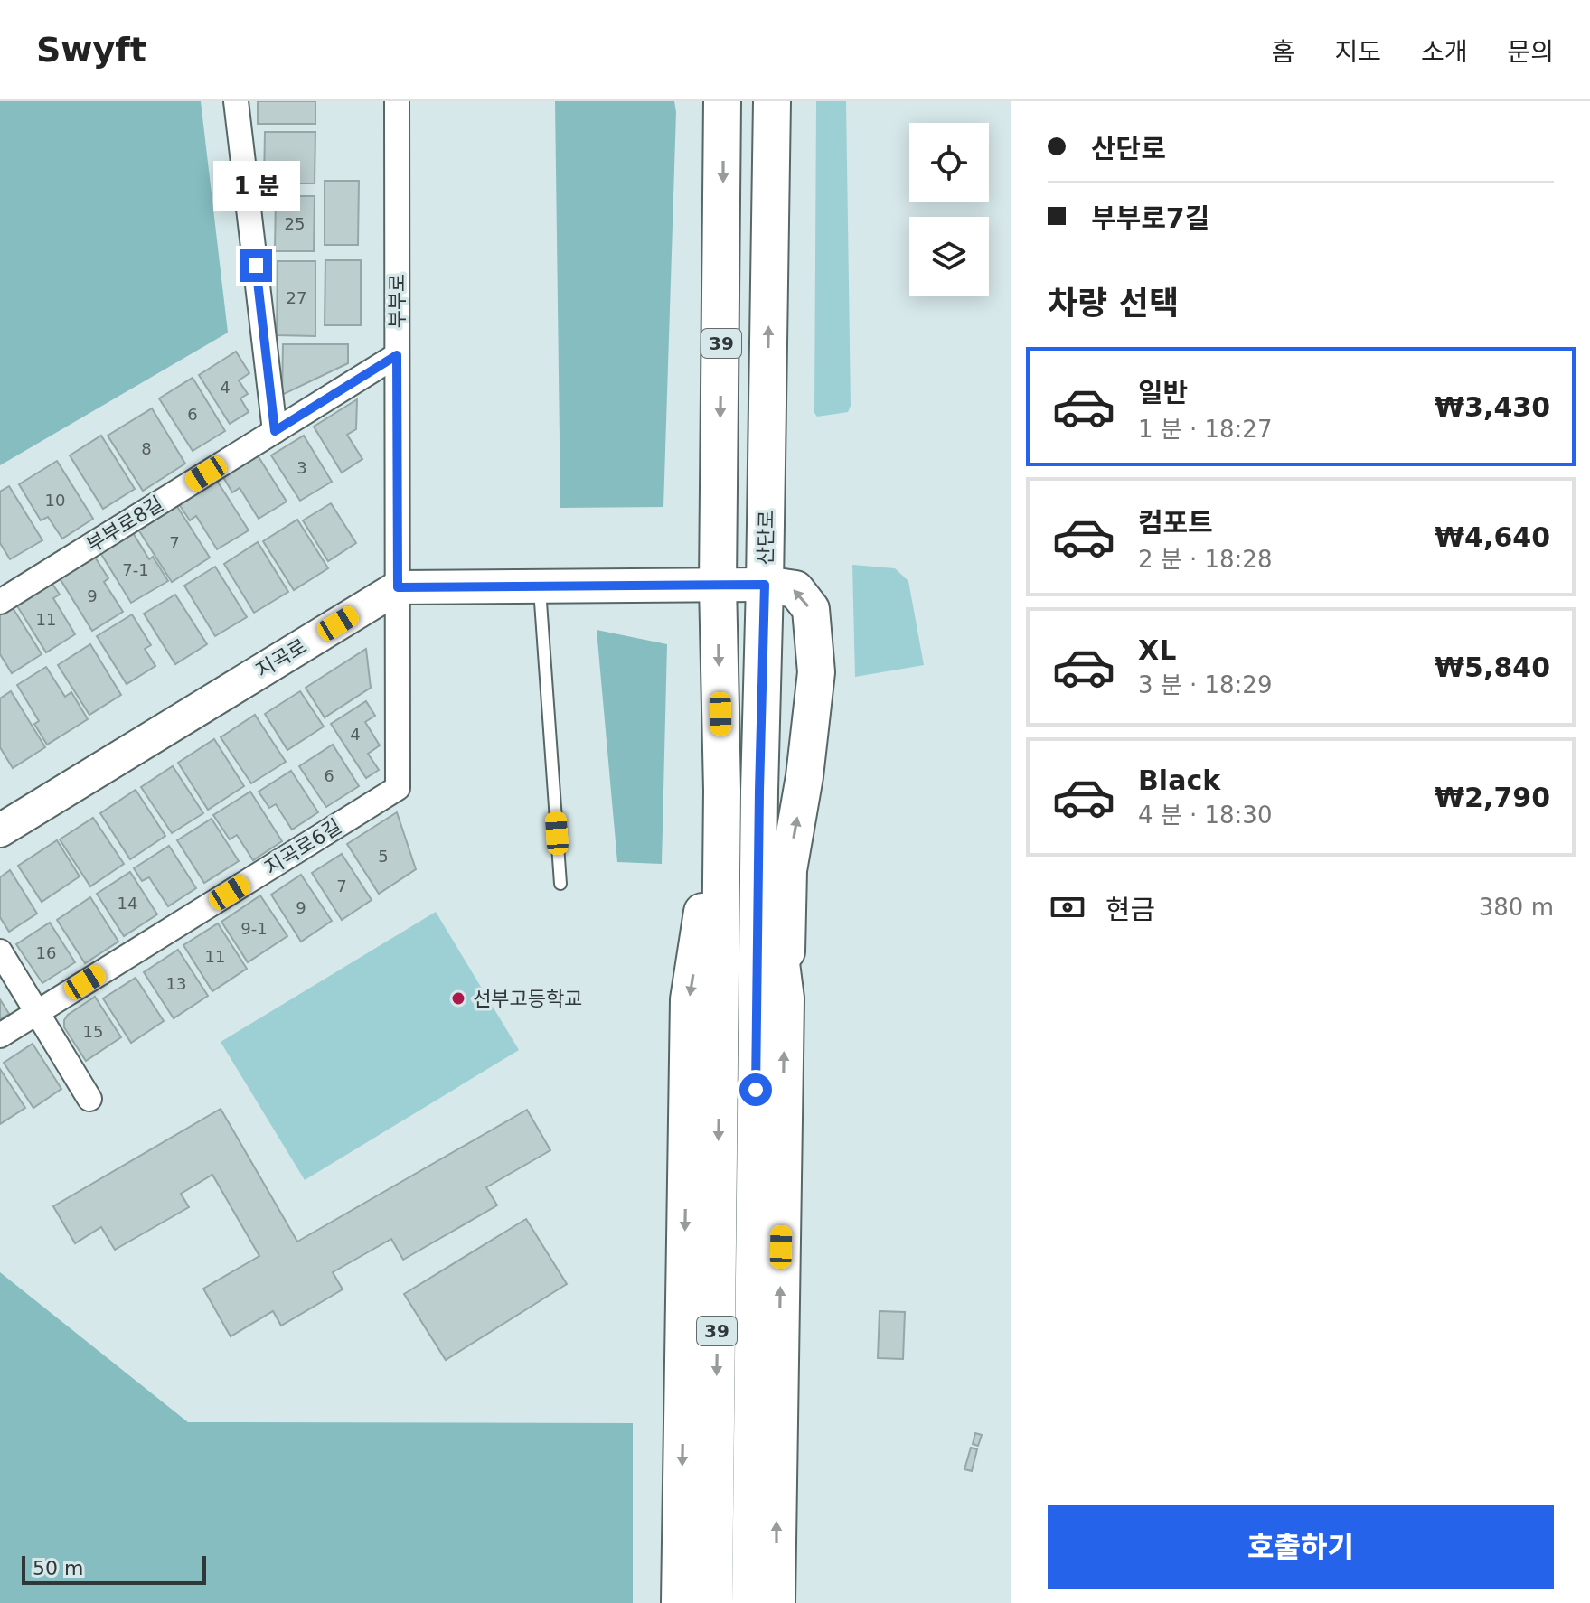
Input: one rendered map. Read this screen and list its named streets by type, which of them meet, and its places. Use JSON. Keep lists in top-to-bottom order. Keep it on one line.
{"streets":{"main road":["39","산단로","지곡로"],"street":["부부로","부부로8길","지곡로6길"]},"crossings":[["부부로","부부로8길"],["부부로","지곡로"],["부부로","지곡로6길"],["지곡로","지곡로6길"]],"places":["선부고등학교"],"house_numbers":["25","27","4","6","8","3","10","7","7-1","9","11","4","6","5","7","14","9","9-1","16","11","13","15"],"scale_bar":"50 m","page":{"header":"Swyft","nav":["홈","지도","소개","문의"],"banner":["산단로","부부로7길"],"bubble":"1 분","heading":"차량 선택","list":[{"name":"일반","note":"1 분 · 18:27","value":"₩3,430"},{"name":"컴포트","note":"2 분 · 18:28","value":"₩4,640"},{"name":"XL","note":"3 분 · 18:29","value":"₩5,840"},{"name":"Black","note":"4 분 · 18:30","value":"₩2,790"}],"pay":["현금","380 m"],"buttons":"호출하기","scale":"50 m"}}
